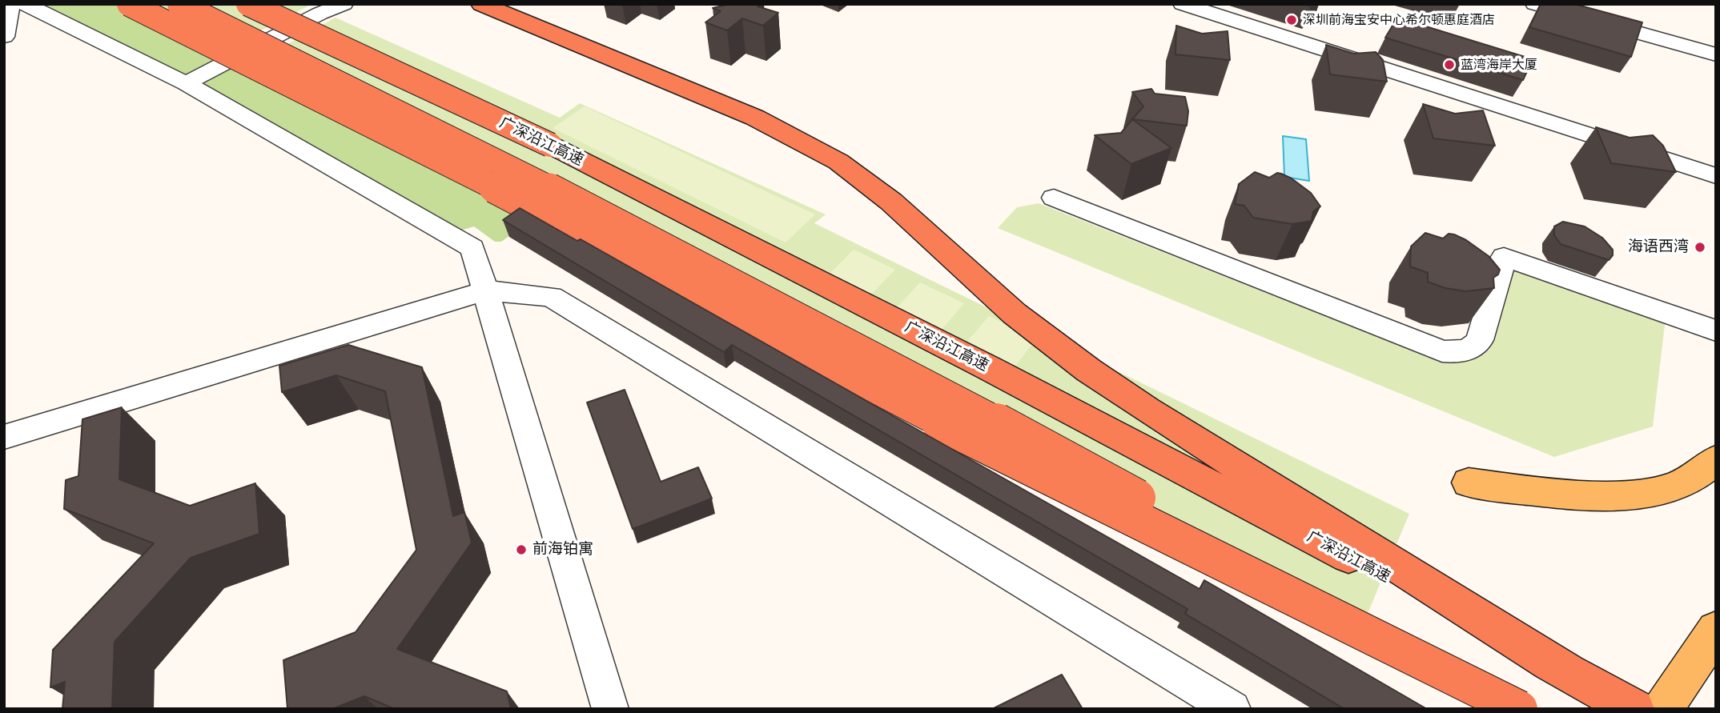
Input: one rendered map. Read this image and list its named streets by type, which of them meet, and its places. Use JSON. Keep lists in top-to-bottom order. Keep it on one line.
{"streets":{"highway":["广深沿江高速"]},"places":["深圳前海宝安中心希尔顿惠庭酒店","蓝湾海岸大厦","海语西湾","前海铂寓"]}
